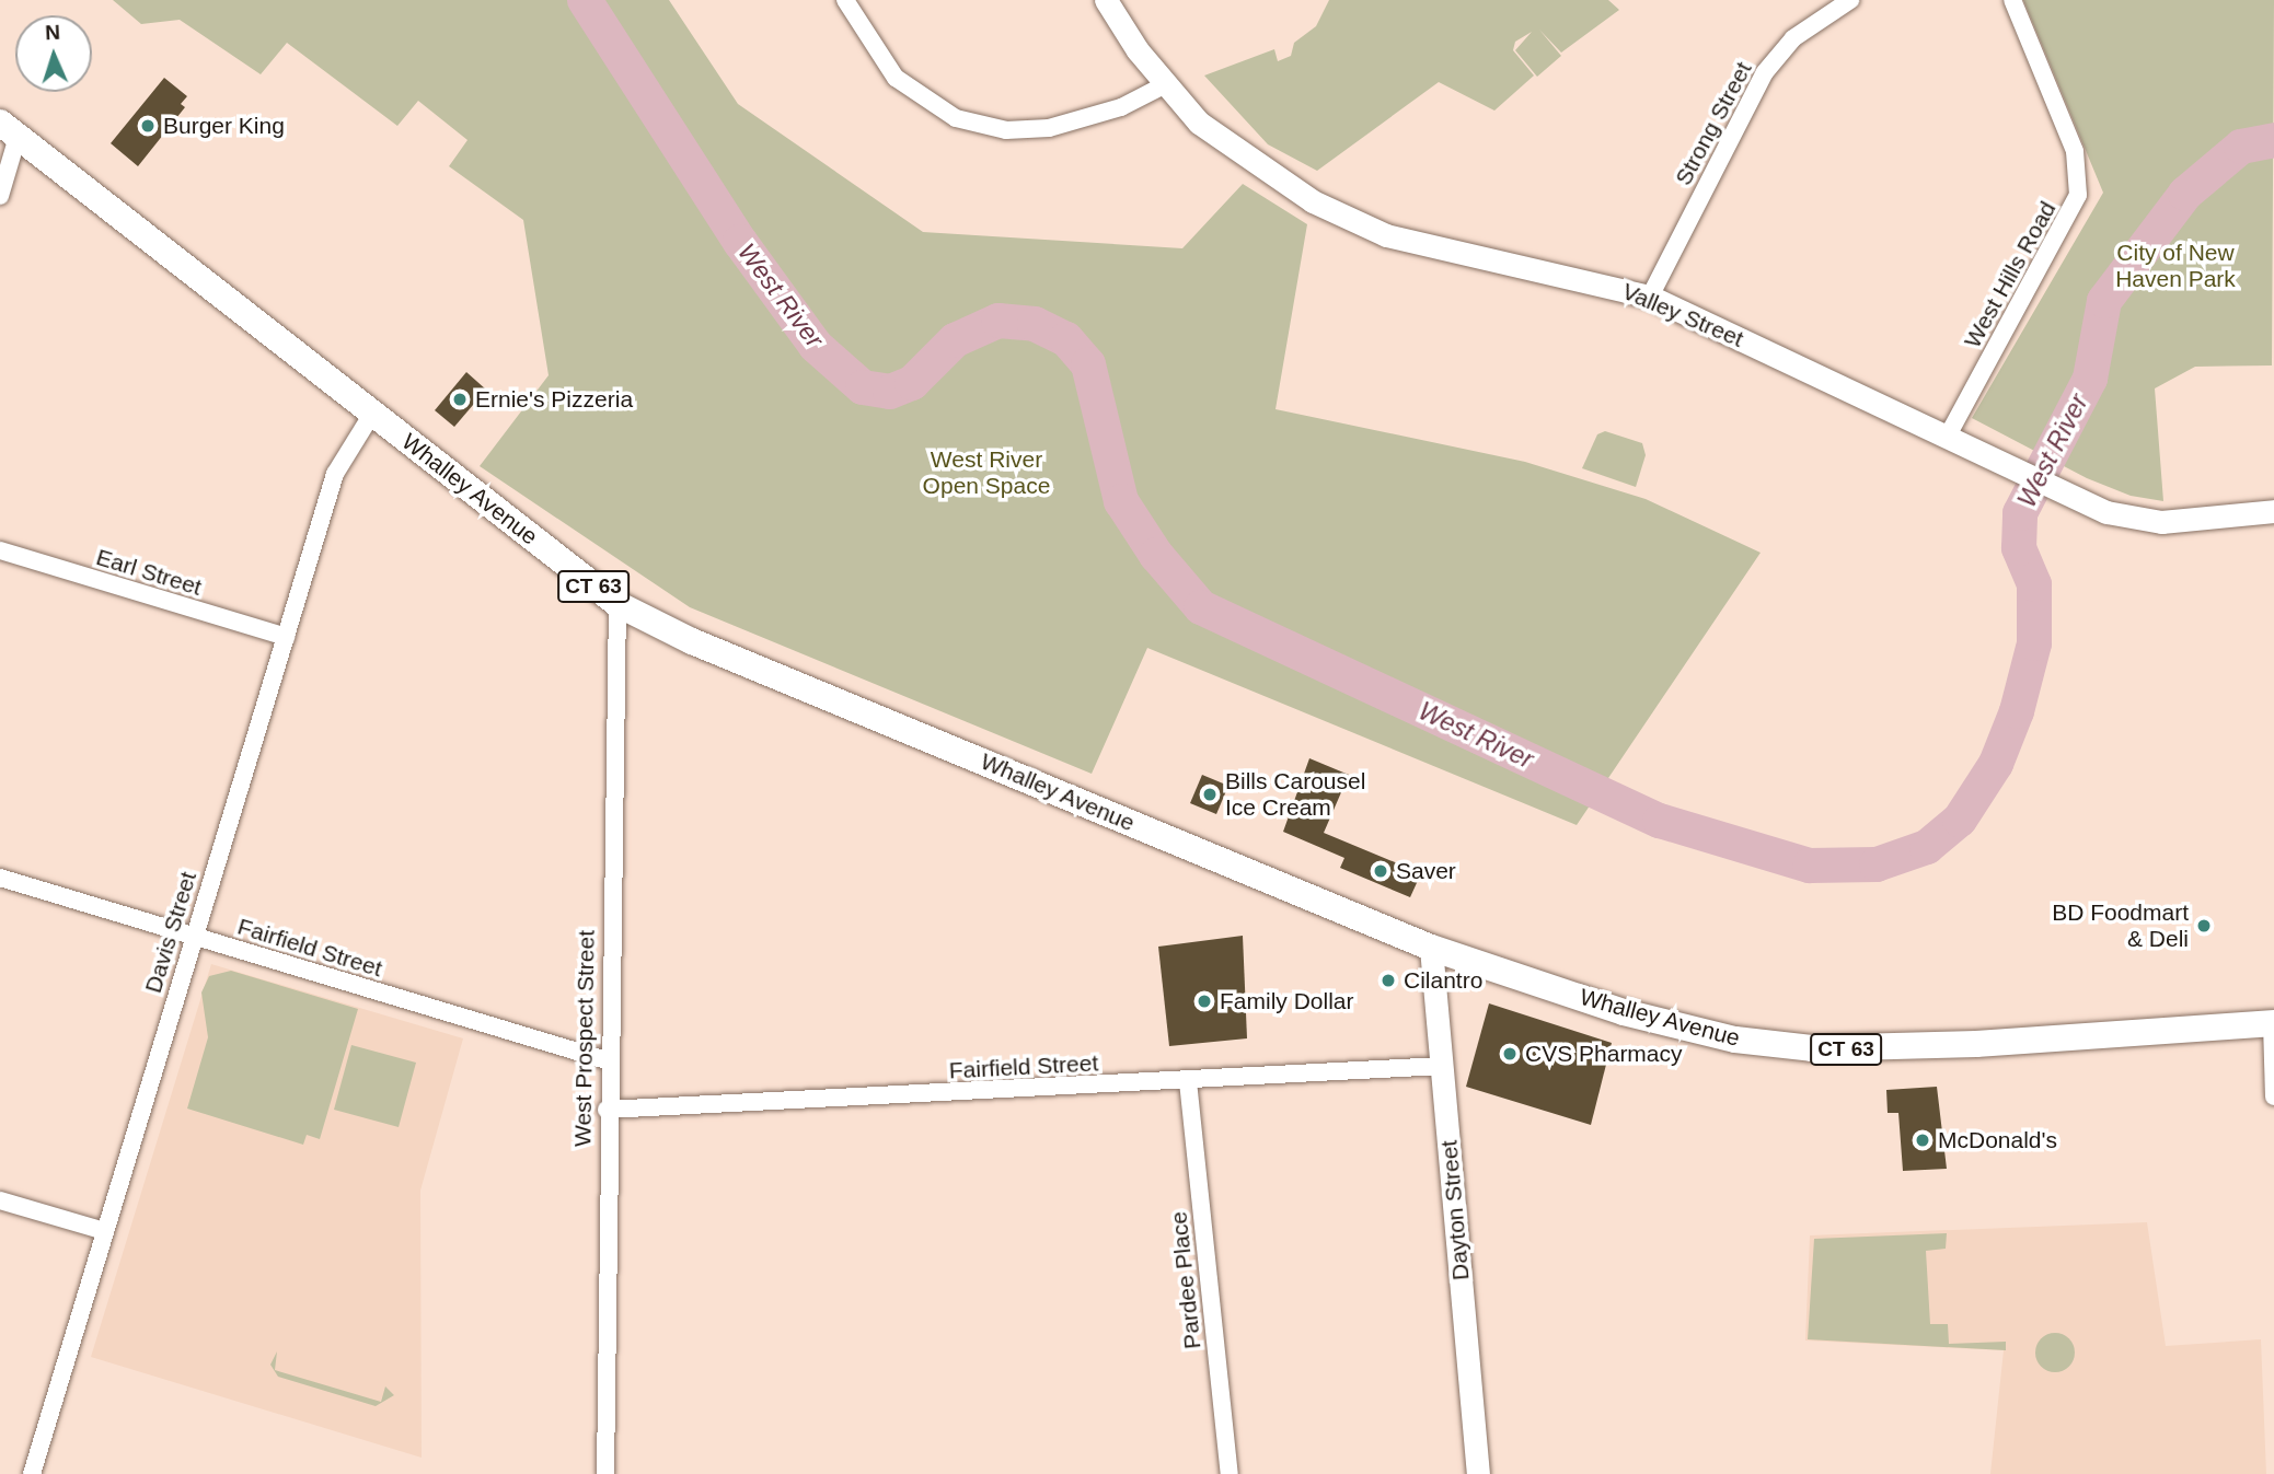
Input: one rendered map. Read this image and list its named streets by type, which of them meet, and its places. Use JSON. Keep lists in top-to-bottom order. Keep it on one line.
{"streets":{"main road":["Whalley Avenue","CT 63"],"street":["Strong Street","West Hills Road","Valley Street","Earl Street","Davis Street","Fairfield Street","West Prospect Street","Dayton Street","Pardee Place"]},"crossings":[["Strong Street","Valley Street"],["West Hills Road","Valley Street"],["Whalley Avenue","Davis Street"],["Whalley Avenue","West Prospect Street"],["Whalley Avenue","Dayton Street"],["Earl Street","Davis Street"],["Davis Street","Fairfield Street"],["Fairfield Street","West Prospect Street"],["Fairfield Street","Dayton Street"],["Fairfield Street","Pardee Place"]],"water":["West River"],"parks":["City of New Haven Park","West River Open Space"],"places":["Burger King","Ernie's Pizzeria","Bills Carousel Ice Cream","Saver","BD Foodmart & Deli","Cilantro","Family Dollar","CVS Pharmacy","McDonald's"],"north":"top"}
